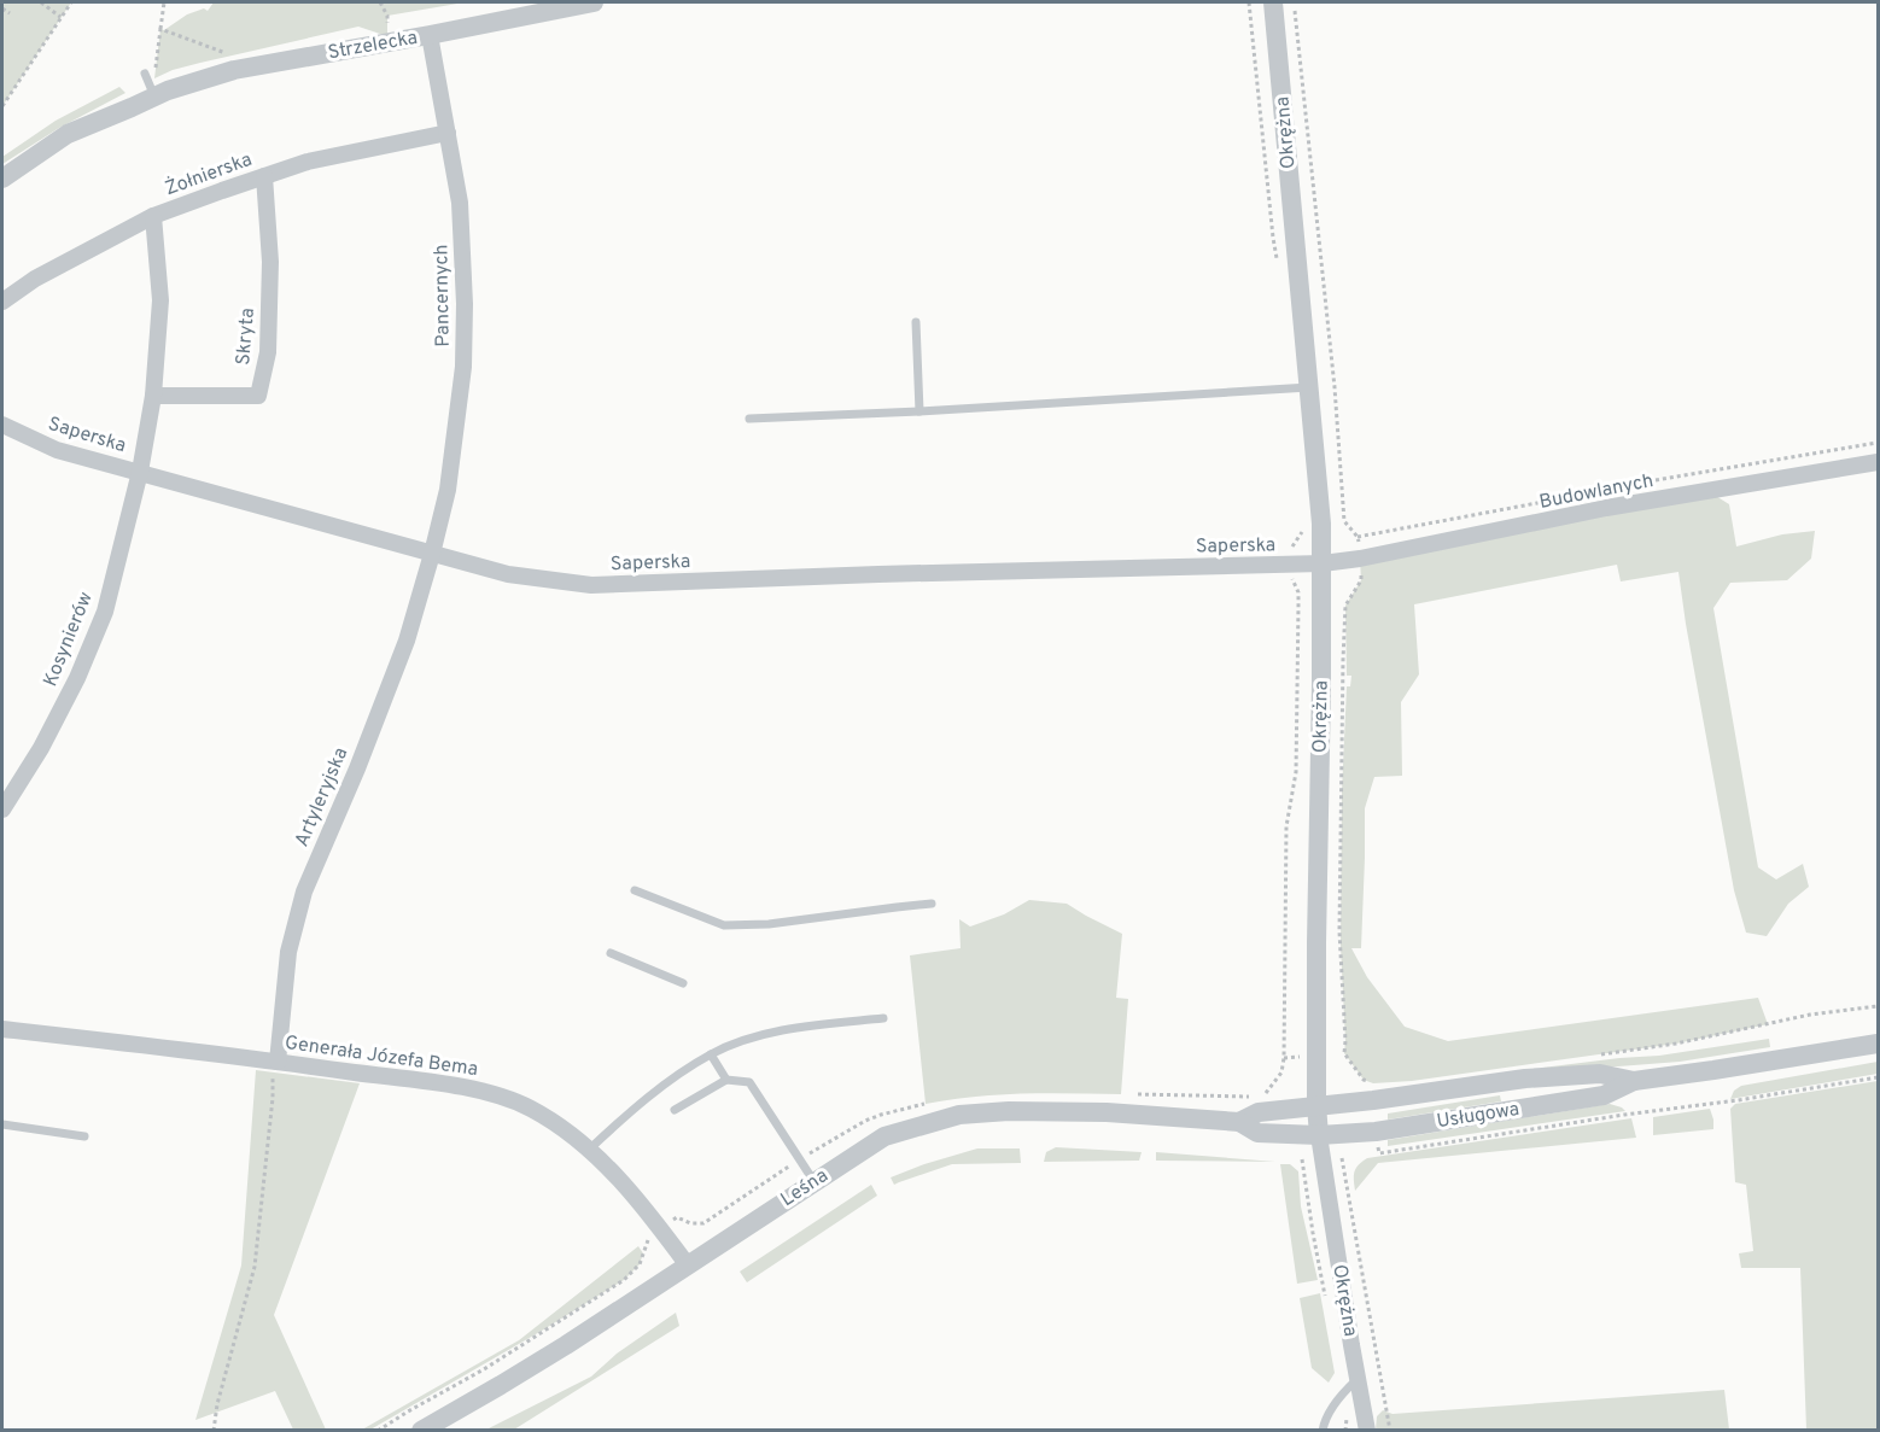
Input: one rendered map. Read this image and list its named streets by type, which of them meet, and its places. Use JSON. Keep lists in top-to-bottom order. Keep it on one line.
{"streets":{"street":["Strzelecka","Okrężna","Żołnierska","Pancernych","Skryta","Saperska","Budowlanych","Kosynierów","Artyleryjska","Generała Józefa Bema","Usługowa","Leśna"]},"crossings":[["Strzelecka","Pancernych"],["Okrężna","Saperska"],["Okrężna","Budowlanych"],["Okrężna","Usługowa"],["Okrężna","Leśna"],["Żołnierska","Pancernych"],["Żołnierska","Skryta"],["Pancernych","Saperska"],["Pancernych","Artyleryjska"],["Saperska","Budowlanych"],["Saperska","Kosynierów"],["Saperska","Artyleryjska"],["Artyleryjska","Generała Józefa Bema"],["Generała Józefa Bema","Leśna"],["Usługowa","Leśna"]]}
